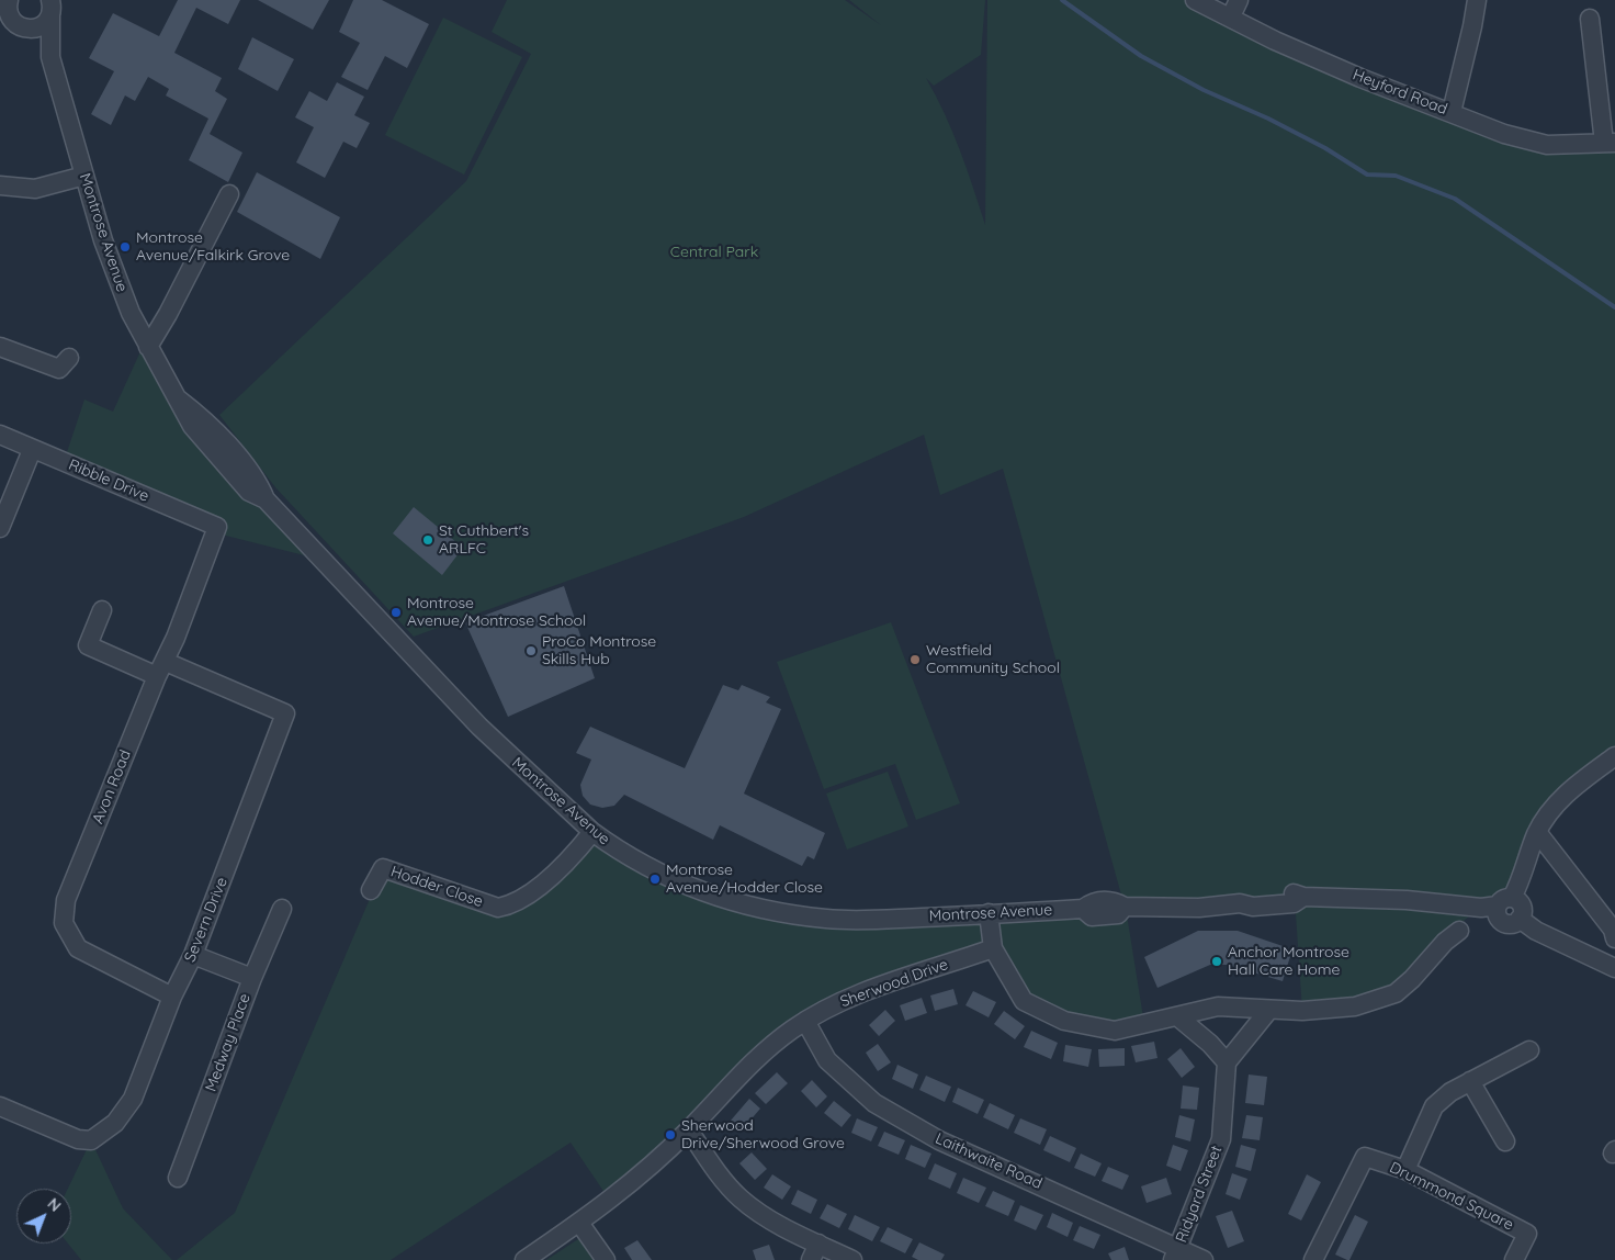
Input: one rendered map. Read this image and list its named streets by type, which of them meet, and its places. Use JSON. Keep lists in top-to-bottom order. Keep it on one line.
{"streets":{"street":["Heyford Road","Montrose Avenue","Ribble Drive","Avon Road","Hodder Close","Severn Drive","Sherwood Drive","Medway Place","Laithwaite Road","Ridyard Street","Drummond Square"]},"crossings":[["Montrose Avenue","Hodder Close"],["Ribble Drive","Avon Road"],["Avon Road","Severn Drive"],["Sherwood Drive","Laithwaite Road"],["Laithwaite Road","Ridyard Street"]],"parks":["Central Park"],"places":["Montrose Avenue/Falkirk Grove","St Cuthbert's ARLFC","Montrose Avenue/Montrose School","ProCo Montrose Skills Hub","Westfield Community School","Montrose Avenue/Hodder Close","Anchor Montrose Hall Care Home","Sherwood Drive/Sherwood Grove"],"north":"top right"}
